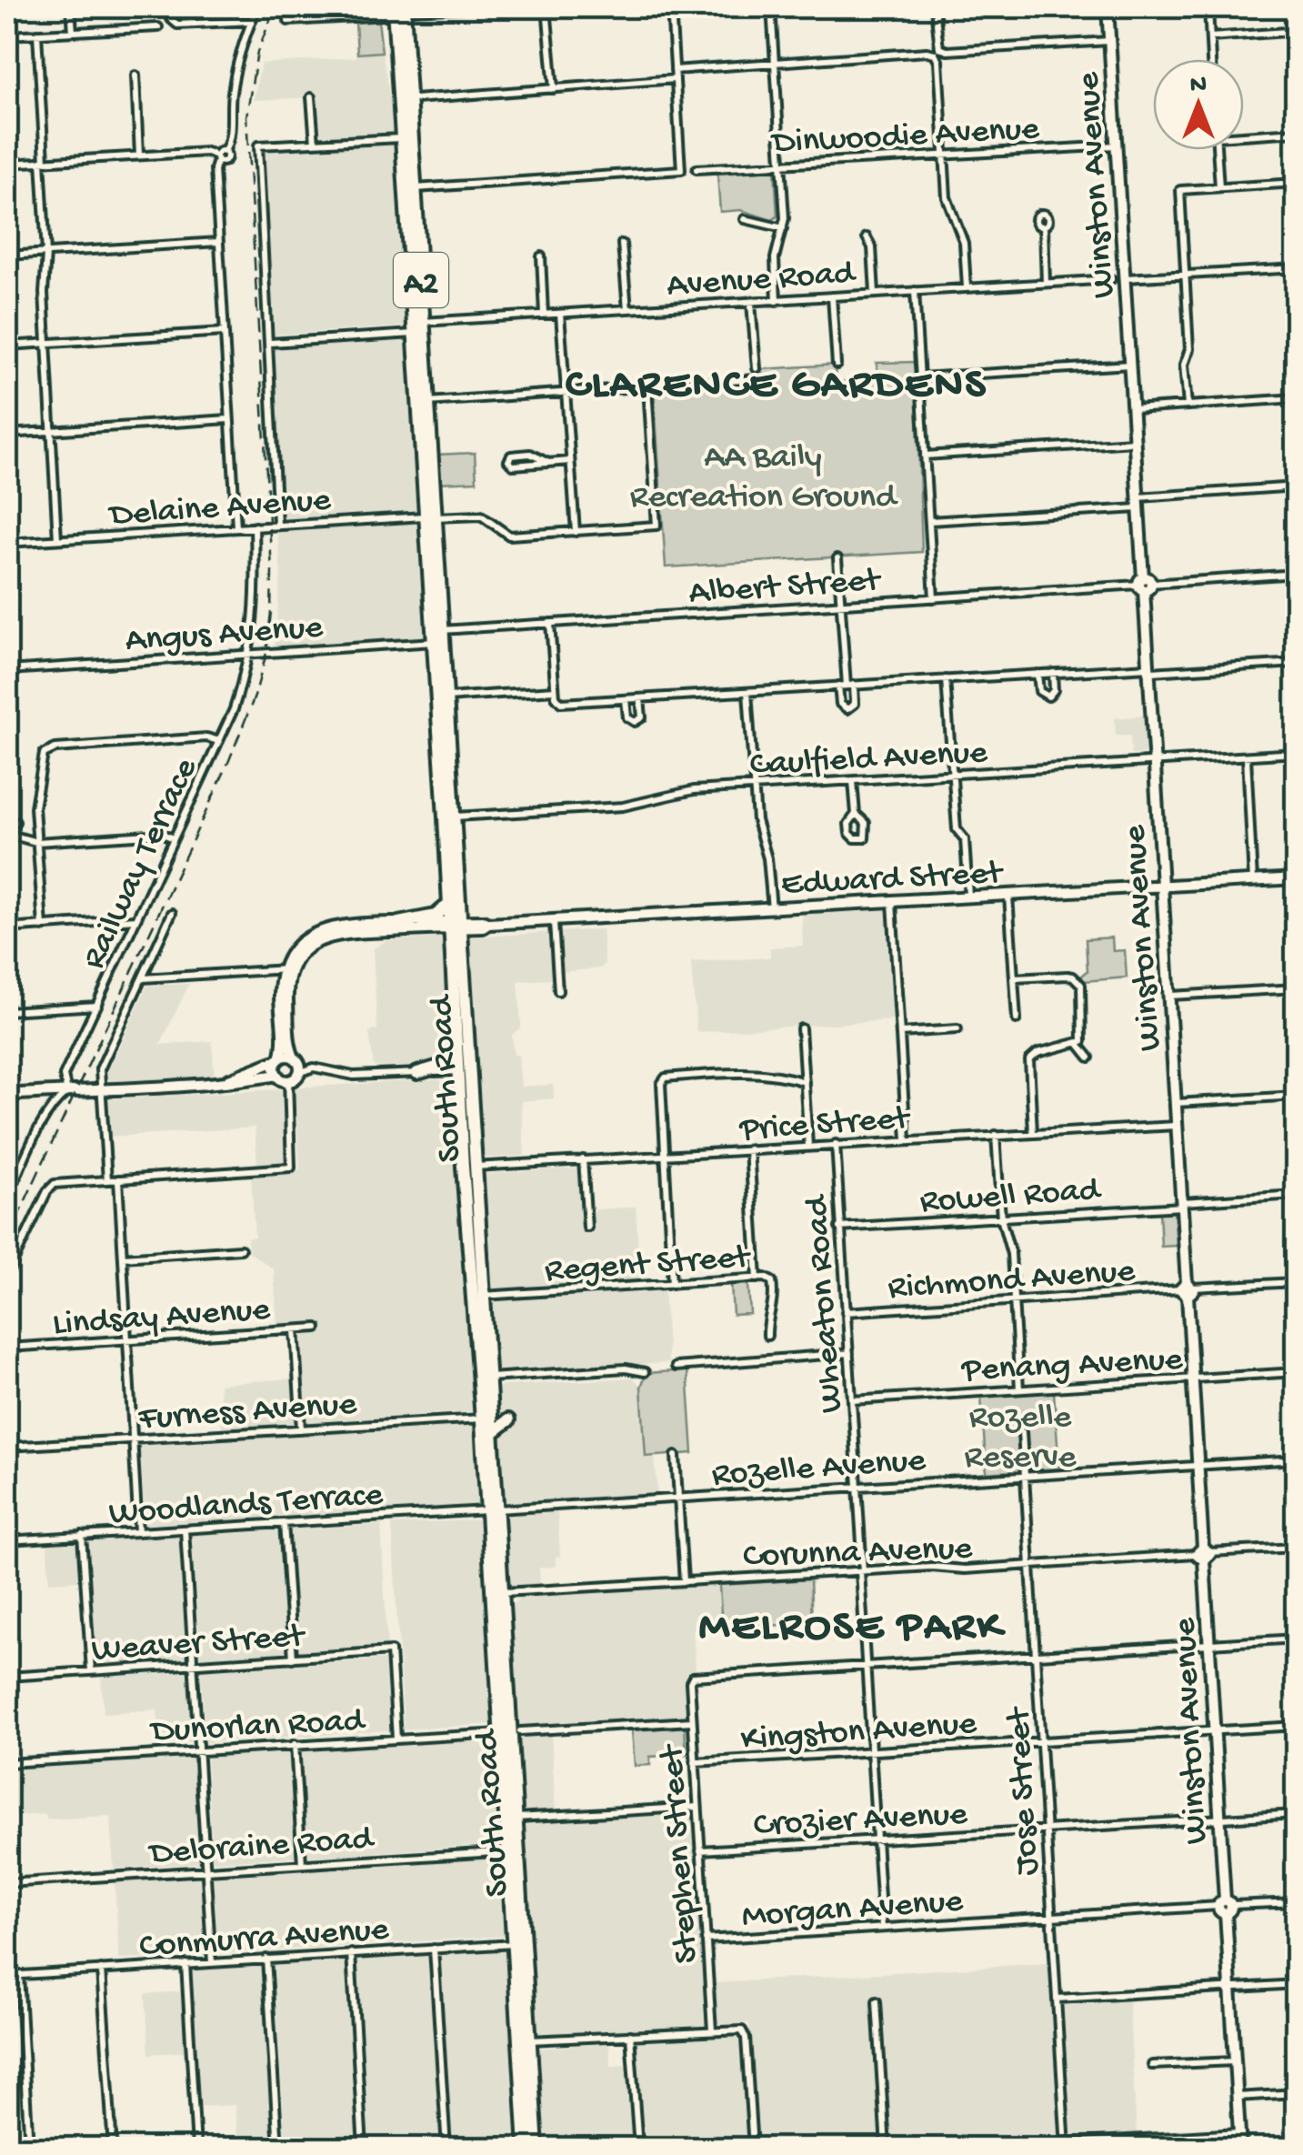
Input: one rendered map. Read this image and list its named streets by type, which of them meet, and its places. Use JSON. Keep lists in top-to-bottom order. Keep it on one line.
{"streets":{"highway":["A2","South Road"],"street":["Dinwoodie Avenue","Winston Avenue","Avenue Road","Delaine Avenue","Albert Street","Angus Avenue","Caulfield Avenue","Railway Terrace","Edward Street","Price Street","Rowell Road","Regent Street","Richmond Avenue","Wheaton Road","Lindsay Avenue","Penang Avenue","Furness Avenue","Rozelle Avenue","Woodlands Terrace","Corunna Avenue","Weaver Street","Dunorlan Road","Kingston Avenue","Jose Street","Crozier Avenue","Deloraine Road","Stephen Street","Morgan Avenue","Conmurra Avenue"]},"crossings":[["Dinwoodie Avenue","Winston Avenue"],["Winston Avenue","Albert Street"],["Winston Avenue","Caulfield Avenue"],["Winston Avenue","Edward Street"],["Winston Avenue","Price Street"],["Winston Avenue","Rowell Road"],["Winston Avenue","Richmond Avenue"],["Winston Avenue","Penang Avenue"],["Winston Avenue","Rozelle Avenue"],["Winston Avenue","Corunna Avenue"],["Winston Avenue","Kingston Avenue"],["Winston Avenue","Crozier Avenue"],["Winston Avenue","Morgan Avenue"],["Avenue Road","South Road"],["Delaine Avenue","Railway Terrace"],["Delaine Avenue","South Road"],["Albert Street","Angus Avenue"],["Albert Street","South Road"],["Angus Avenue","Railway Terrace"],["Angus Avenue","South Road"],["Caulfield Avenue","South Road"],["Edward Street","South Road"],["South Road","Price Street"],["South Road","Regent Street"],["South Road","Furness Avenue"],["South Road","Rozelle Avenue"],["South Road","Woodlands Terrace"],["South Road","Corunna Avenue"],["South Road","Dunorlan Road"],["South Road","Deloraine Road"],["South Road","Conmurra Avenue"],["Price Street","Wheaton Road"],["Rowell Road","Wheaton Road"],["Richmond Avenue","Wheaton Road"],["Wheaton Road","Penang Avenue"],["Wheaton Road","Rozelle Avenue"],["Wheaton Road","Corunna Avenue"],["Wheaton Road","Kingston Avenue"],["Wheaton Road","Crozier Avenue"],["Wheaton Road","Stephen Street"],["Wheaton Road","Morgan Avenue"],["Rozelle Avenue","Woodlands Terrace"],["Rozelle Avenue","Jose Street"],["Corunna Avenue","Jose Street"],["Weaver Street","Dunorlan Road"],["Dunorlan Road","Stephen Street"],["Kingston Avenue","Jose Street"],["Kingston Avenue","Stephen Street"],["Jose Street","Crozier Avenue"],["Jose Street","Morgan Avenue"],["Crozier Avenue","Stephen Street"],["Stephen Street","Morgan Avenue"]],"districts":["CLARENCE GARDENS","MELROSE PARK"],"parks":["AA Baily Recreation Ground","Rozelle Reserve"],"north":"top"}
